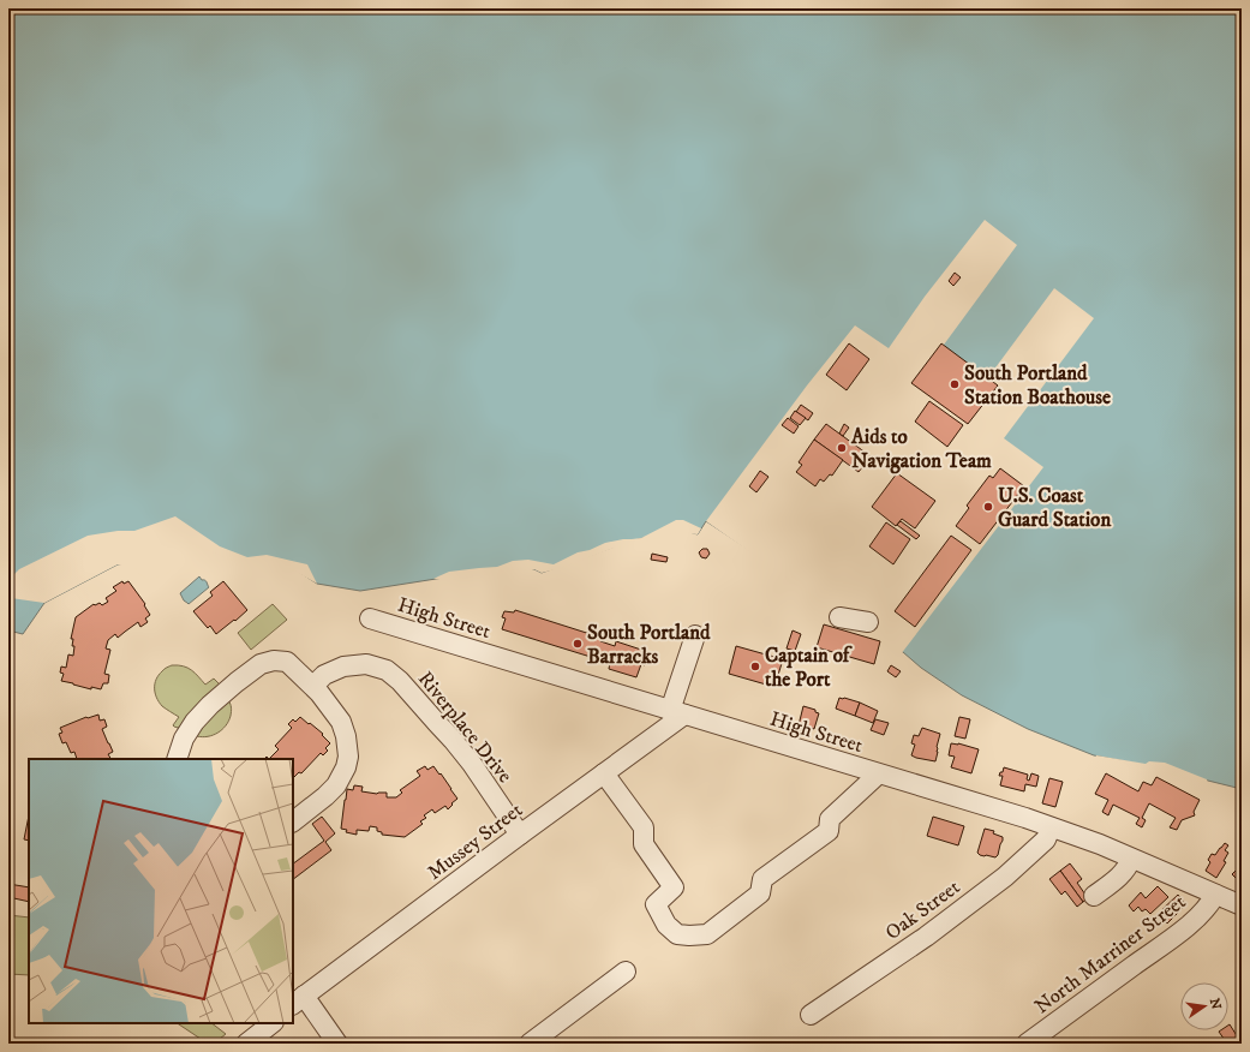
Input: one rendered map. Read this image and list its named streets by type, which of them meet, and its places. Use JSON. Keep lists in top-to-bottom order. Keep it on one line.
{"streets":{"street":["High Street","Riverplace Drive","Mussey Street","Oak Street","North Marriner Street"]},"crossings":[["High Street","Mussey Street"],["High Street","Oak Street"],["High Street","North Marriner Street"],["Riverplace Drive","Mussey Street"]],"places":["South Portland Station Boathouse","Aids to Navigation Team","U.S. Coast Guard Station","South Portland Barracks","Captain of the Port"],"north":"right"}
